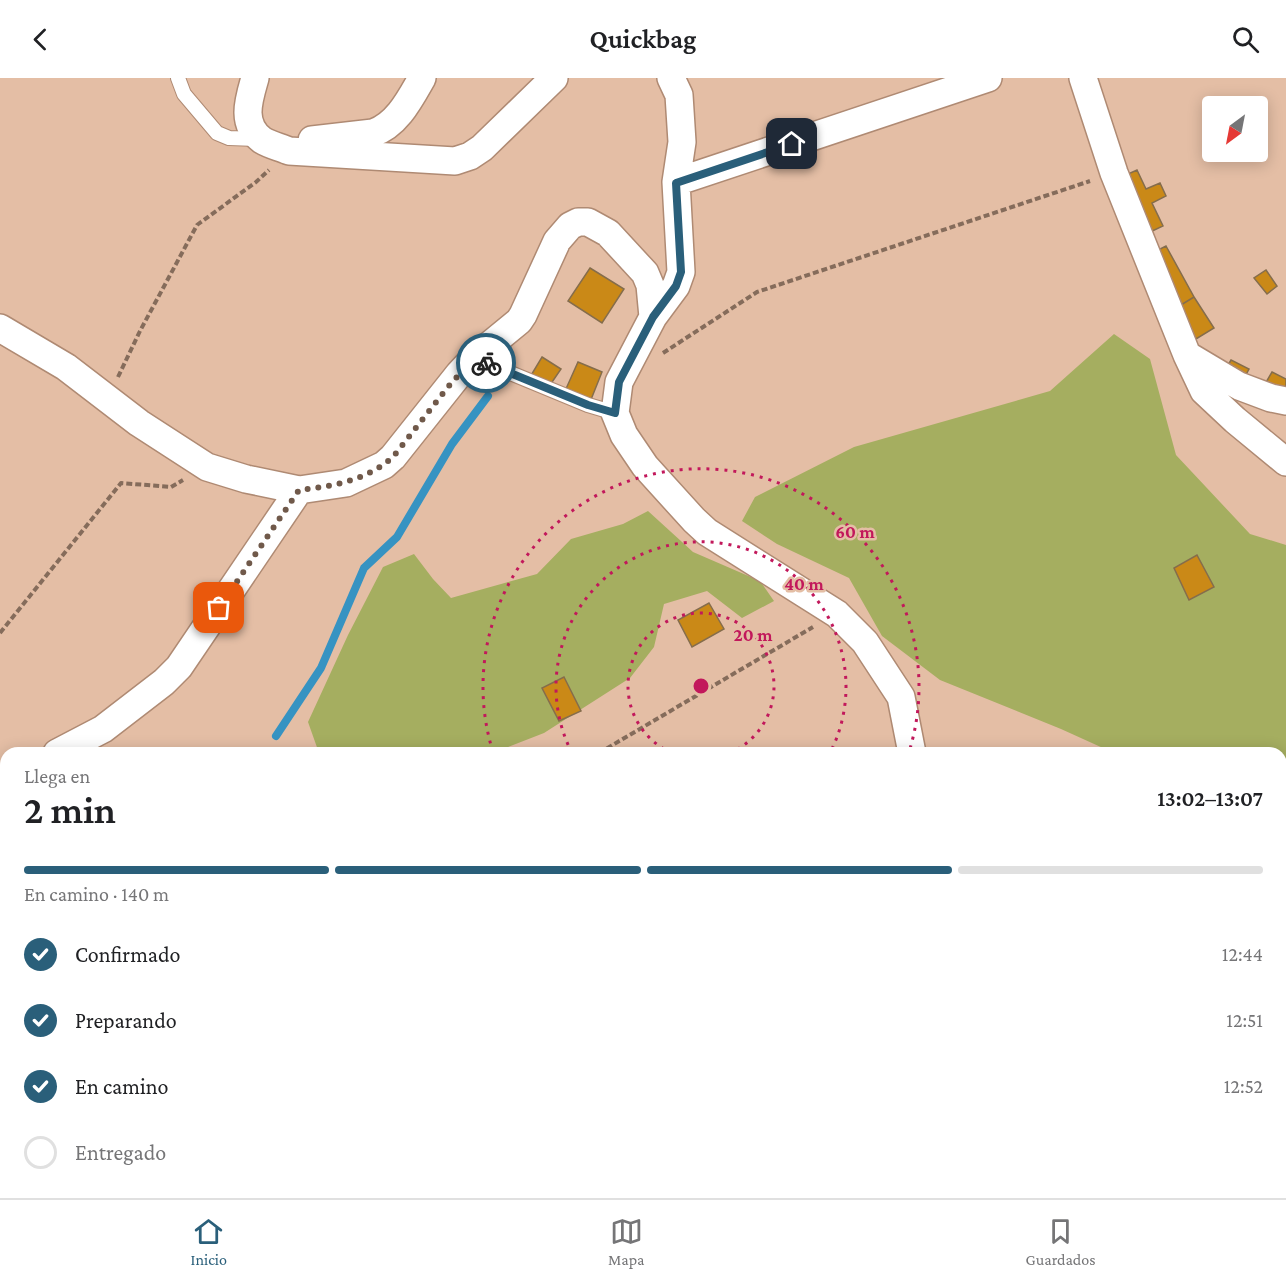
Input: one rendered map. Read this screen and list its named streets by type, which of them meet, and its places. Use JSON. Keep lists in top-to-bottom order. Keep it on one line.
{"north":"bottom left","page":{"header":"Quickbag","heading":["2 min","Llega en","13:02–13:07"],"bar":"En camino · 140 m","list":[["Confirmado","12:44"],["Preparando","12:51"],["En camino","12:52"],"Entregado"],"tabs":["Inicio","Mapa","Guardados"]},"rings":["60 m","40 m","20 m"]}
